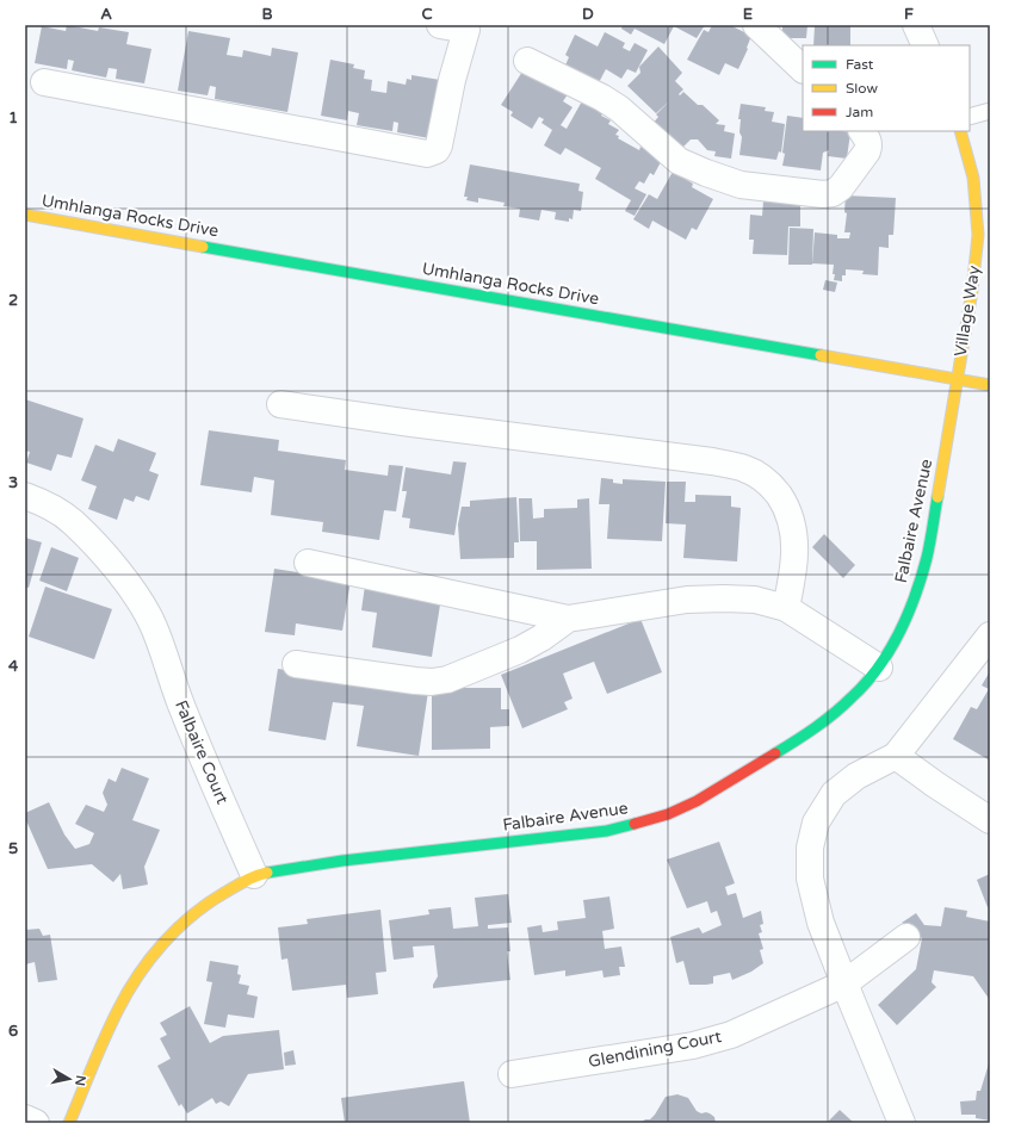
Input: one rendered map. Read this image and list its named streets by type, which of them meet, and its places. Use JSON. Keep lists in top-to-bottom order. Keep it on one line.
{"streets":{"street":["Umhlanga Rocks Drive","Village Way","Falbaire Avenue","Falbaire Court","Glendining Court"]},"crossings":[["Umhlanga Rocks Drive","Village Way"],["Umhlanga Rocks Drive","Falbaire Avenue"],["Village Way","Falbaire Avenue"],["Falbaire Avenue","Falbaire Court"]],"legend":["Fast","Slow","Jam"],"north":"right","grid":{"columns":["A","B","C","D","E","F"],"rows":["1","2","3","4","5","6"]}}
